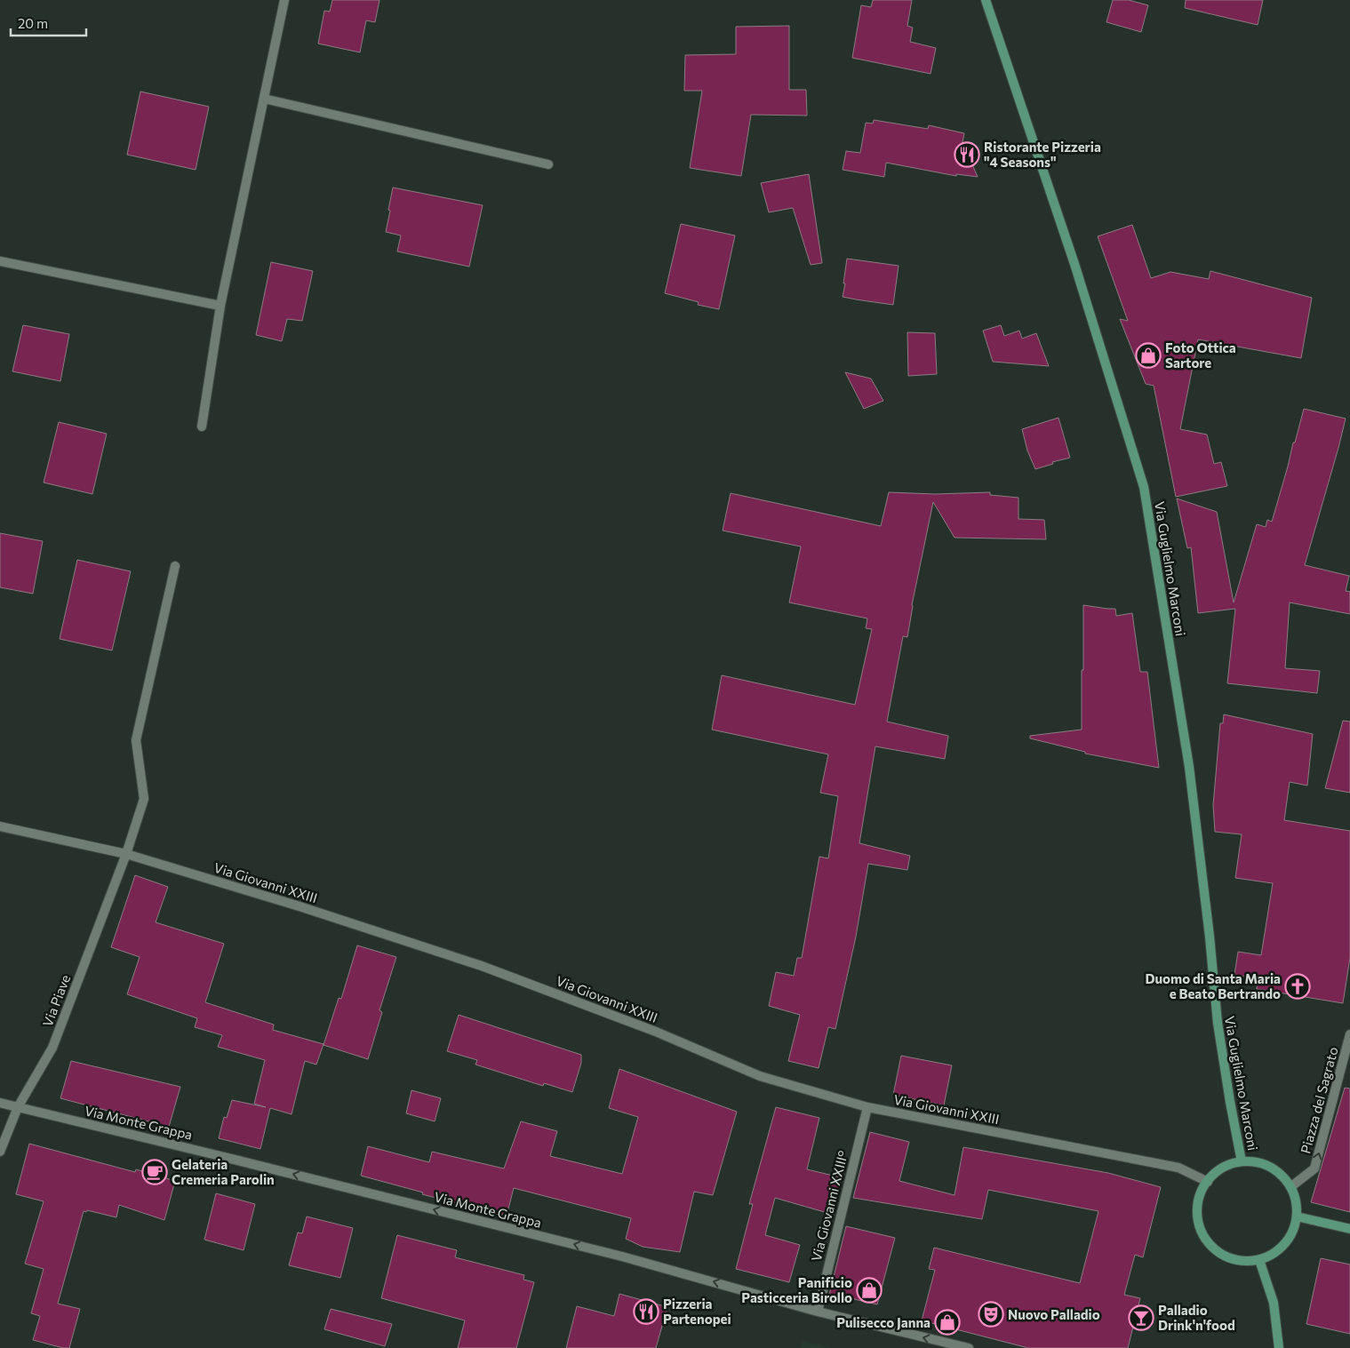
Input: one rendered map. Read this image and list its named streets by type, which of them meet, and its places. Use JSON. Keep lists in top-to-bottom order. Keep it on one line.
{"streets":{"street":["Via Guglielmo Marconi","Via Giovanni XXIII","Via Piave","Piazza del Sagrato","Via Monte Grappa","Via Giovanni XXIII°"]},"crossings":[["Via Guglielmo Marconi","Via Giovanni XXIII"],["Via Guglielmo Marconi","Piazza del Sagrato"],["Via Giovanni XXIII","Via Piave"],["Via Giovanni XXIII","Piazza del Sagrato"],["Via Giovanni XXIII","Via Giovanni XXIII°"],["Via Piave","Via Monte Grappa"],["Via Monte Grappa","Via Giovanni XXIII°"]],"one_way":["Piazza del Sagrato","Via Monte Grappa"],"places":{"restaurant":["Ristorante Pizzeria \"4 Seasons\"","Pizzeria Partenopei"],"shop":["Foto Ottica Sartore","Panificio Pasticceria Birollo","Pulisecco Janna"],"church":["Duomo di Santa Maria e Beato Bertrando"],"cafe":["Gelateria Cremeria Parolin"],"theatre":["Nuovo Palladio"],"bar":["Palladio Drink'n'food"]},"scale_bar":"20 m"}
